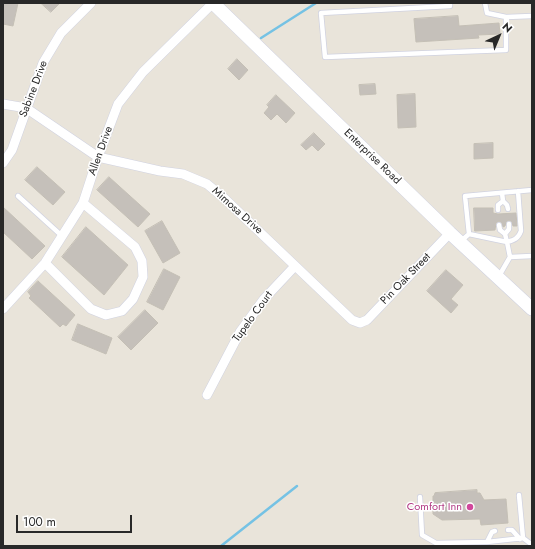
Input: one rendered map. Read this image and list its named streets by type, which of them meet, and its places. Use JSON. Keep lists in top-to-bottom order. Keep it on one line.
{"streets":{"street":["Sabine Drive","Allen Drive","Enterprise Road","Mimosa Drive","Pin Oak Street","Tupelo Court"]},"crossings":[["Sabine Drive","Mimosa Drive"],["Allen Drive","Enterprise Road"],["Allen Drive","Mimosa Drive"],["Enterprise Road","Pin Oak Street"],["Mimosa Drive","Pin Oak Street"],["Mimosa Drive","Tupelo Court"]],"places":["Comfort Inn"],"scale_bar":"100 m","north":"top right"}
